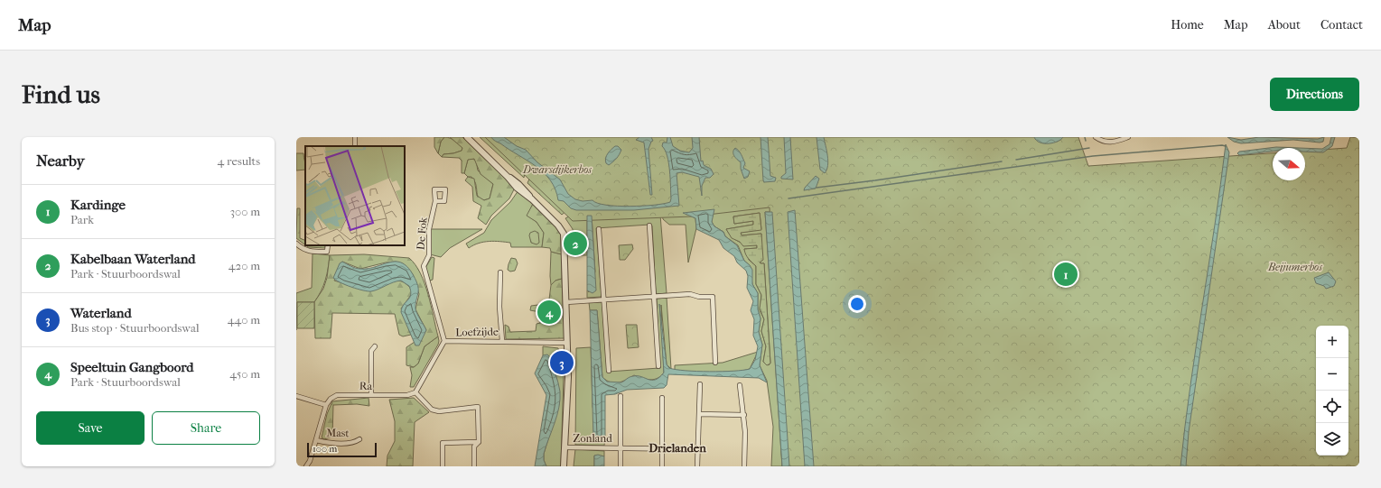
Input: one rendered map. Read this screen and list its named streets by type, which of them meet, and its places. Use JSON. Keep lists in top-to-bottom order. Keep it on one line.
{"streets":{"street":["De Fok","Loefzijde","Ra","Mast","Zonland"]},"crossings":[["De Fok","Loefzijde"]],"districts":["Drielanden"],"parks":["Dwarsdijkerbos","Beijumerbos"],"scale_bar":"100 m","north":"right","page":{"header":"Map","nav":["Home","Map","About","Contact"],"buttons":["Directions",["Save","Share"]],"title":"Find us","heading":["Nearby","4 results"],"list":[{"mark":"1","name":"Kardinge","note":"Park","value":"300 m"},{"mark":"2","name":"Kabelbaan Waterland","note":"Park · Stuurboordswal","value":"420 m"},{"mark":"3","name":"Waterland","note":"Bus stop · Stuurboordswal","value":"440 m"},{"mark":"4","name":"Speeltuin Gangboord","note":"Park · Stuurboordswal","value":"450 m"}],"pins":["2","1","4","3"],"map_buttons":["+","−"],"scale":"100 m"}}
